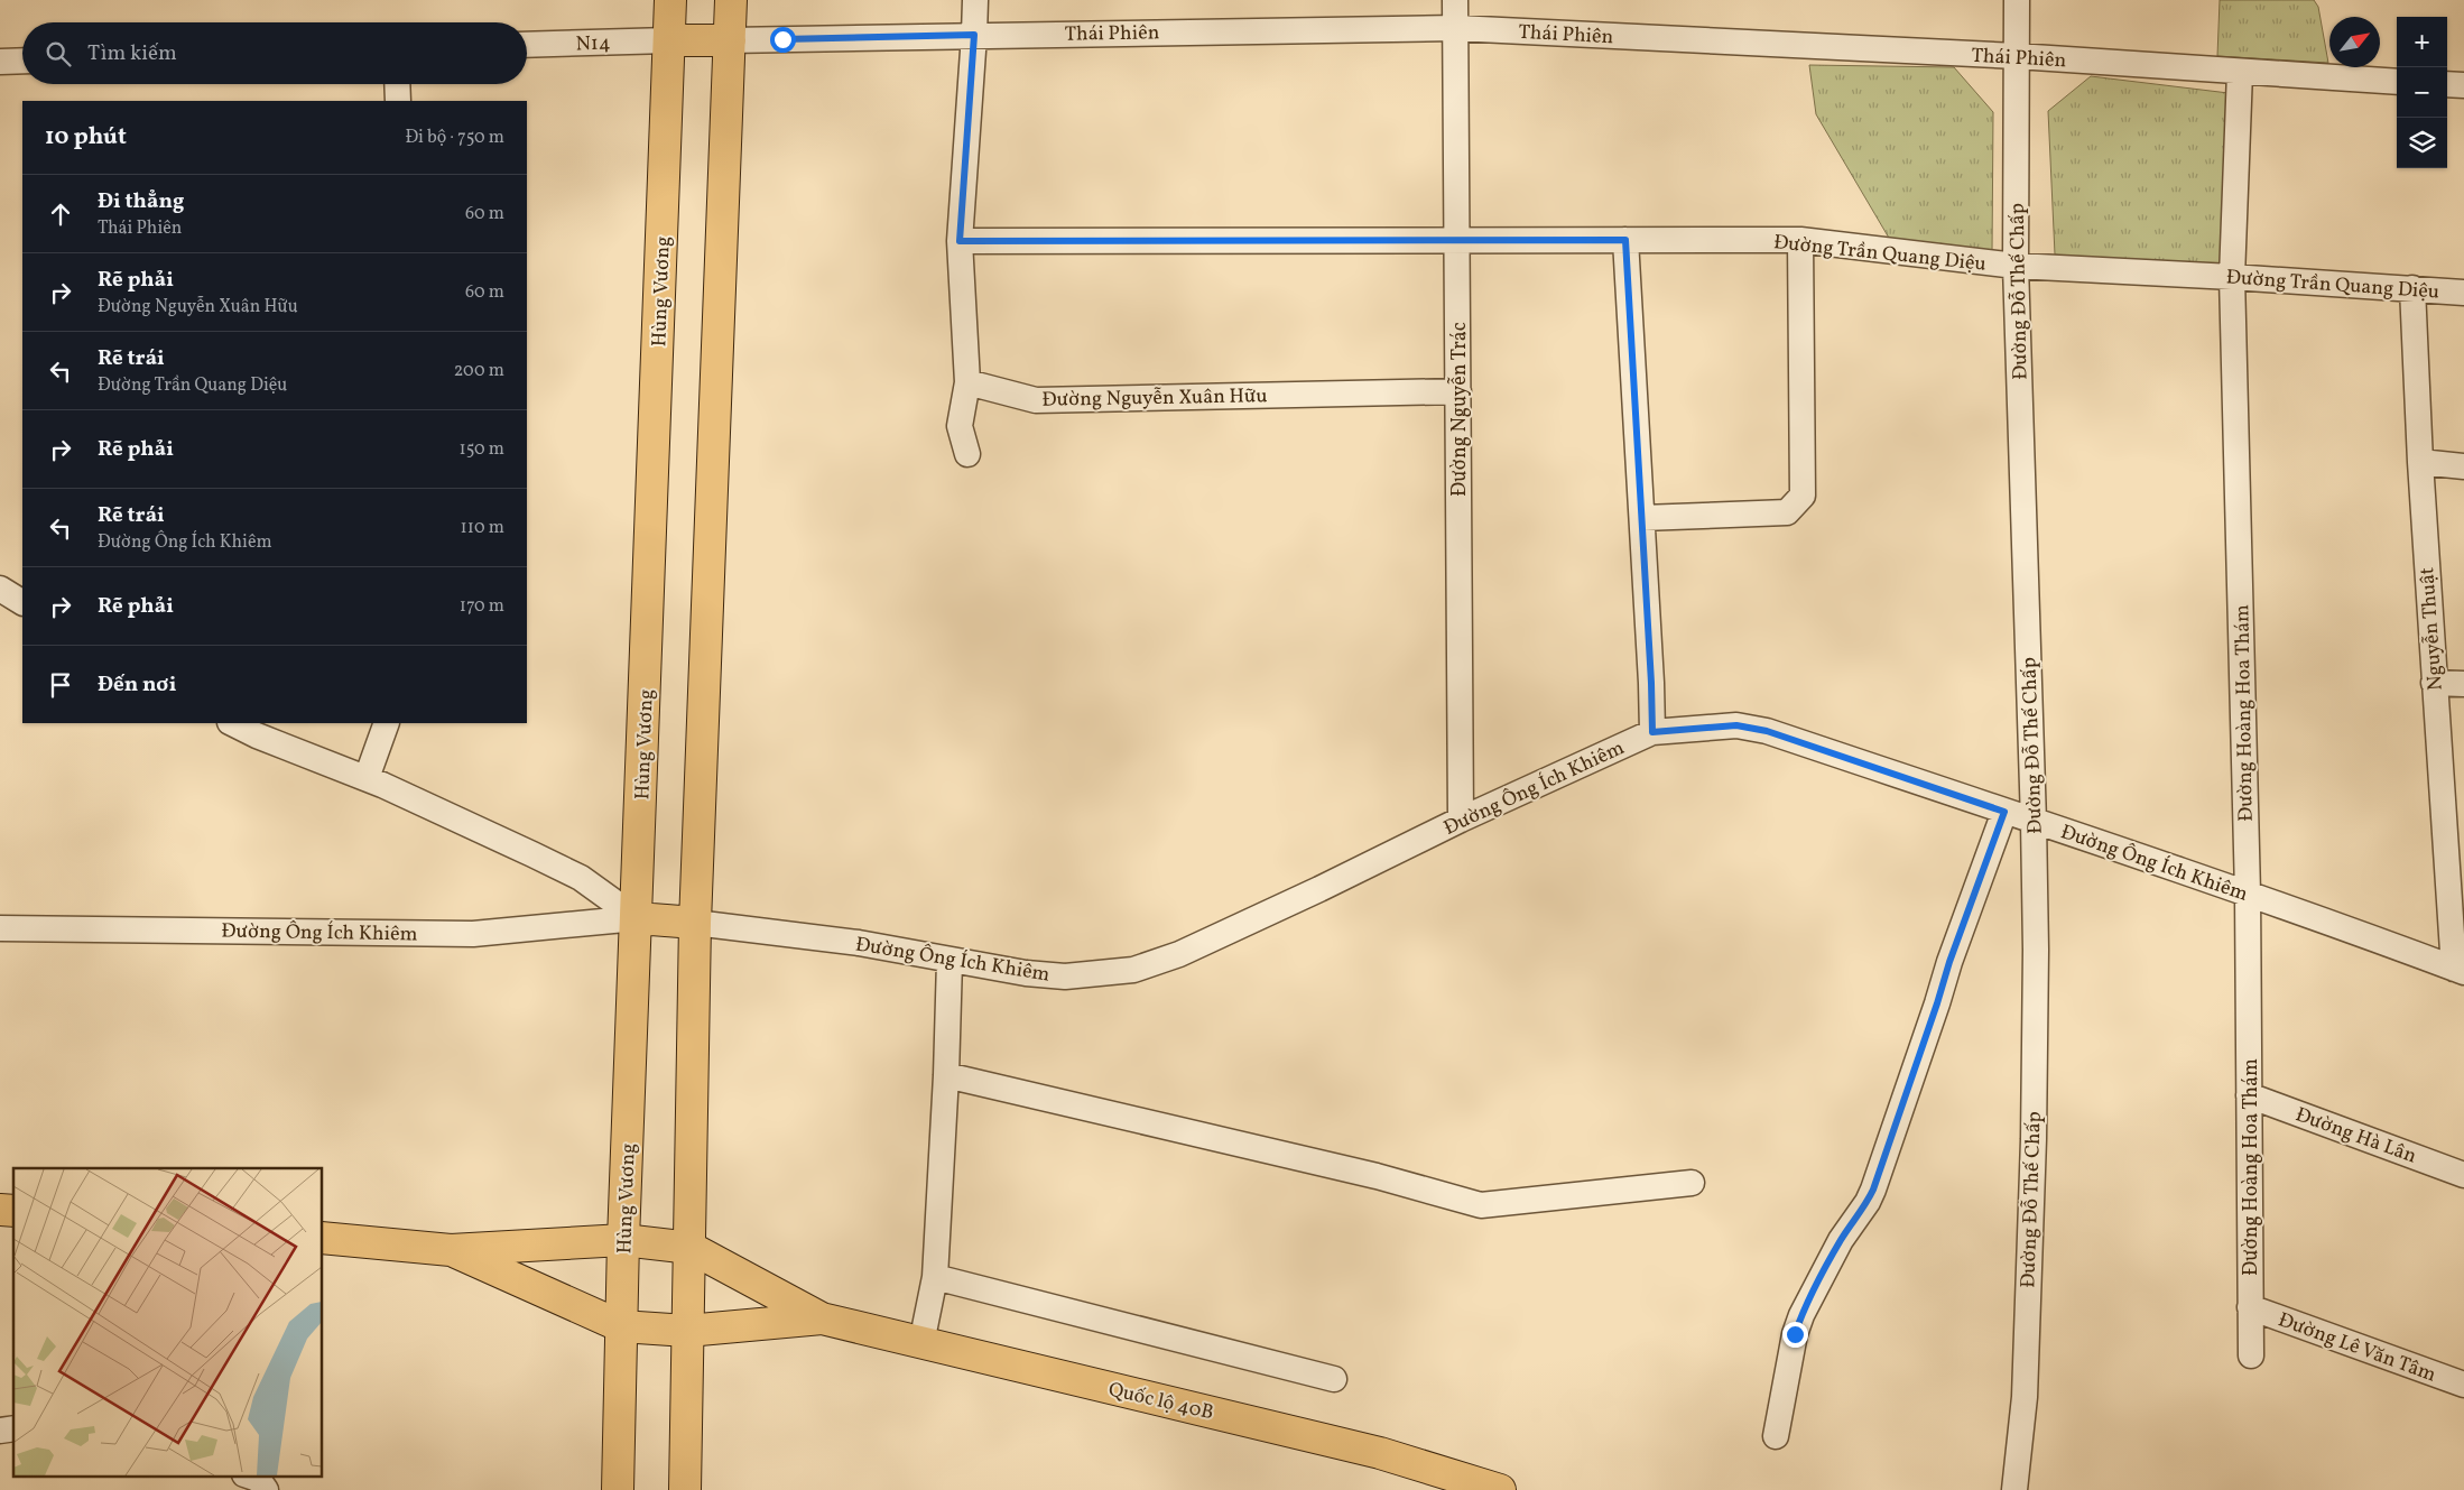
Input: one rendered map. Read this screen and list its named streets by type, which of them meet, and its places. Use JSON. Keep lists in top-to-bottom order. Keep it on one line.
{"streets":{"main road":["Hùng Vương","Quốc lộ 40B"],"street":["Thái Phiên","N14","Đường Trần Quang Diệu","Đường Đỗ Thế Chấp","Đường Nguyễn Xuân Hữu","Đường Nguyễn Trác","Nguyễn Thuật","Đường Hoàng Hoa Thám","Đường Ông Ích Khiêm","Đường Hà Lân","Đường Lê Văn Tâm"]},"crossings":[["Thái Phiên","Đường Đỗ Thế Chấp"],["Thái Phiên","Đường Nguyễn Trác"],["Thái Phiên","Đường Hoàng Hoa Thám"],["N14","Hùng Vương"],["Đường Trần Quang Diệu","Đường Đỗ Thế Chấp"],["Đường Trần Quang Diệu","Đường Nguyễn Trác"],["Đường Trần Quang Diệu","Nguyễn Thuật"],["Đường Trần Quang Diệu","Đường Hoàng Hoa Thám"],["Hùng Vương","Đường Ông Ích Khiêm"],["Đường Đỗ Thế Chấp","Đường Ông Ích Khiêm"],["Đường Nguyễn Xuân Hữu","Đường Nguyễn Trác"],["Đường Nguyễn Trác","Đường Ông Ích Khiêm"],["Nguyễn Thuật","Đường Ông Ích Khiêm"],["Đường Hoàng Hoa Thám","Đường Ông Ích Khiêm"],["Đường Hoàng Hoa Thám","Đường Hà Lân"],["Đường Hoàng Hoa Thám","Đường Lê Văn Tâm"]],"north":"top right","page":{"map_buttons":["+","−"],"search":"Tìm kiếm","heading":["10 phút","Đi bộ · 750 m"],"list":[["Đi thẳng","Thái Phiên","60 m"],["Rẽ phải","Đường Nguyễn Xuân Hữu","60 m"],["Rẽ trái","Đường Trần Quang Diệu","200 m"],["Rẽ phải","150 m"],["Rẽ trái","Đường Ông Ích Khiêm","110 m"],["Rẽ phải","170 m"],"Đến nơi"]}}
